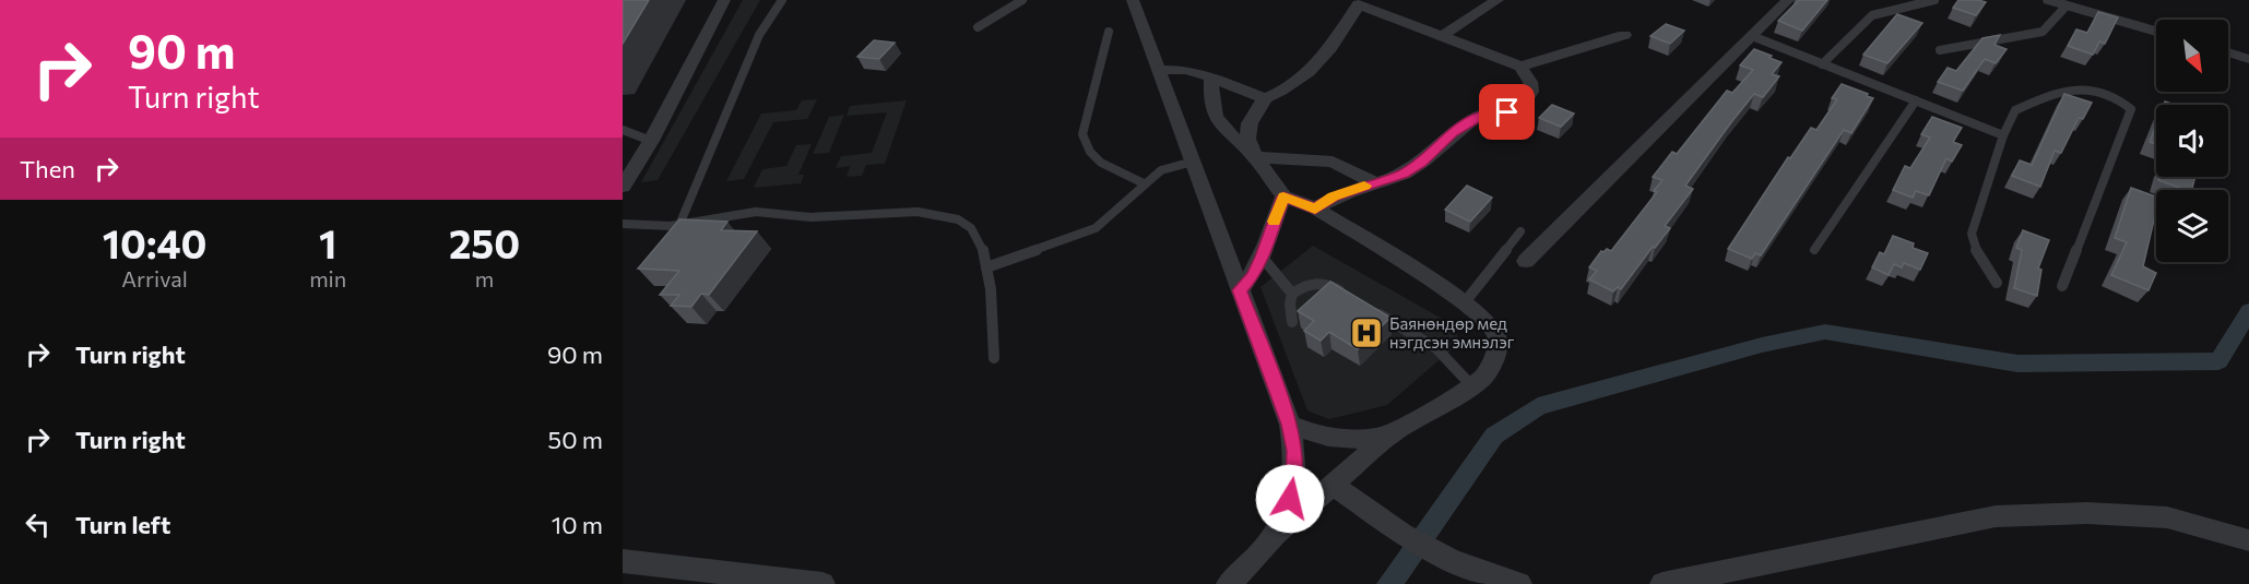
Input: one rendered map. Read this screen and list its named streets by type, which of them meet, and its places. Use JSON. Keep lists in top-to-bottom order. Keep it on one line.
{"places":{"hospital":["Баянөндөр мед нэгдсэн эмнэлэг"]},"north":"bottom right","page":{"turn":["90 m","Turn right"],"then":"Then","eta":["10:40","Arrival","1","min","250","m"],"list":[{"name":"Turn right","value":"90 m"},{"name":"Turn right","value":"50 m"},{"name":"Turn left","value":"10 m"}]}}
